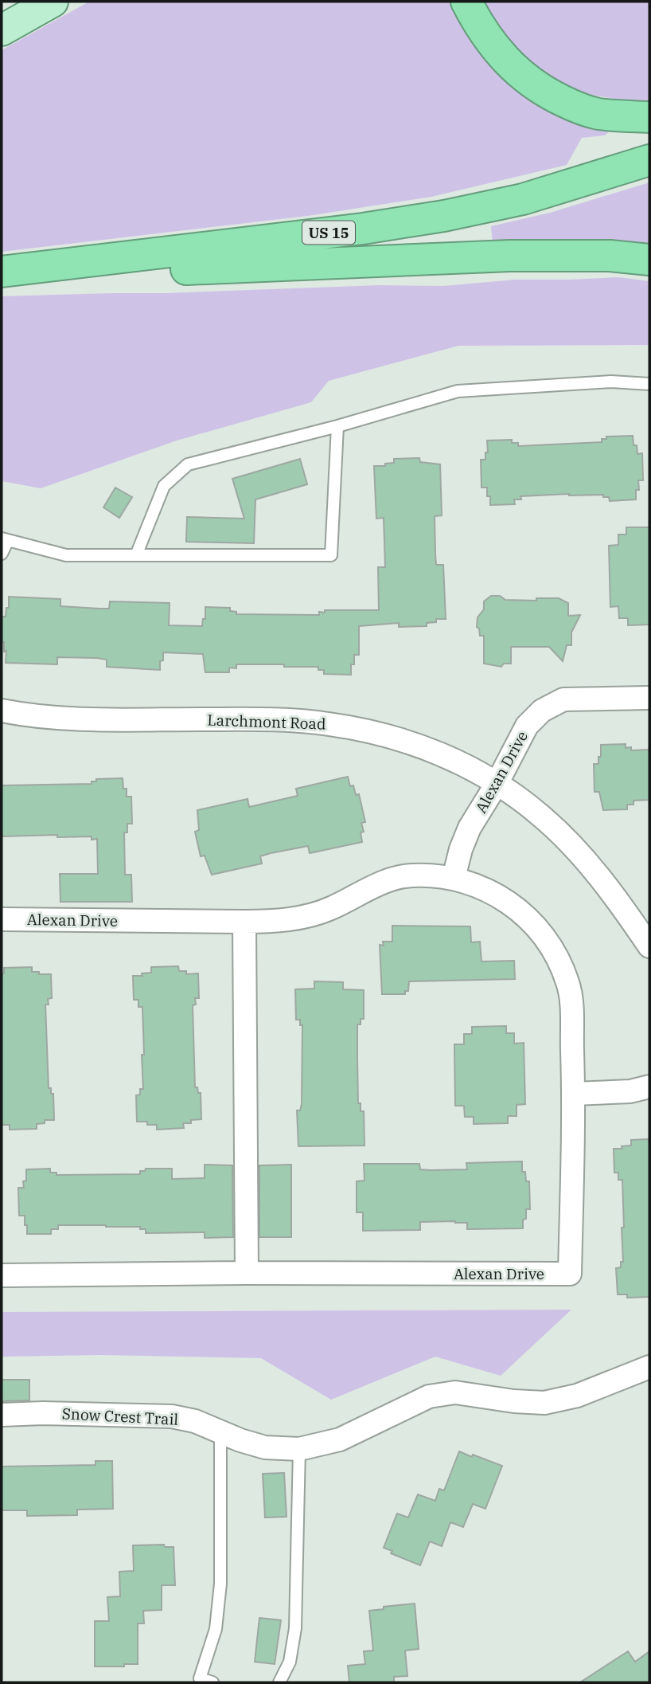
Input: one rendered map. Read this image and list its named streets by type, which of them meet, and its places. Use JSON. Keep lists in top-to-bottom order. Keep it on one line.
{"streets":{"highway":["US 15"],"street":["Larchmont Road","Alexan Drive","Snow Crest Trail"]},"crossings":[["Larchmont Road","Alexan Drive"]]}
